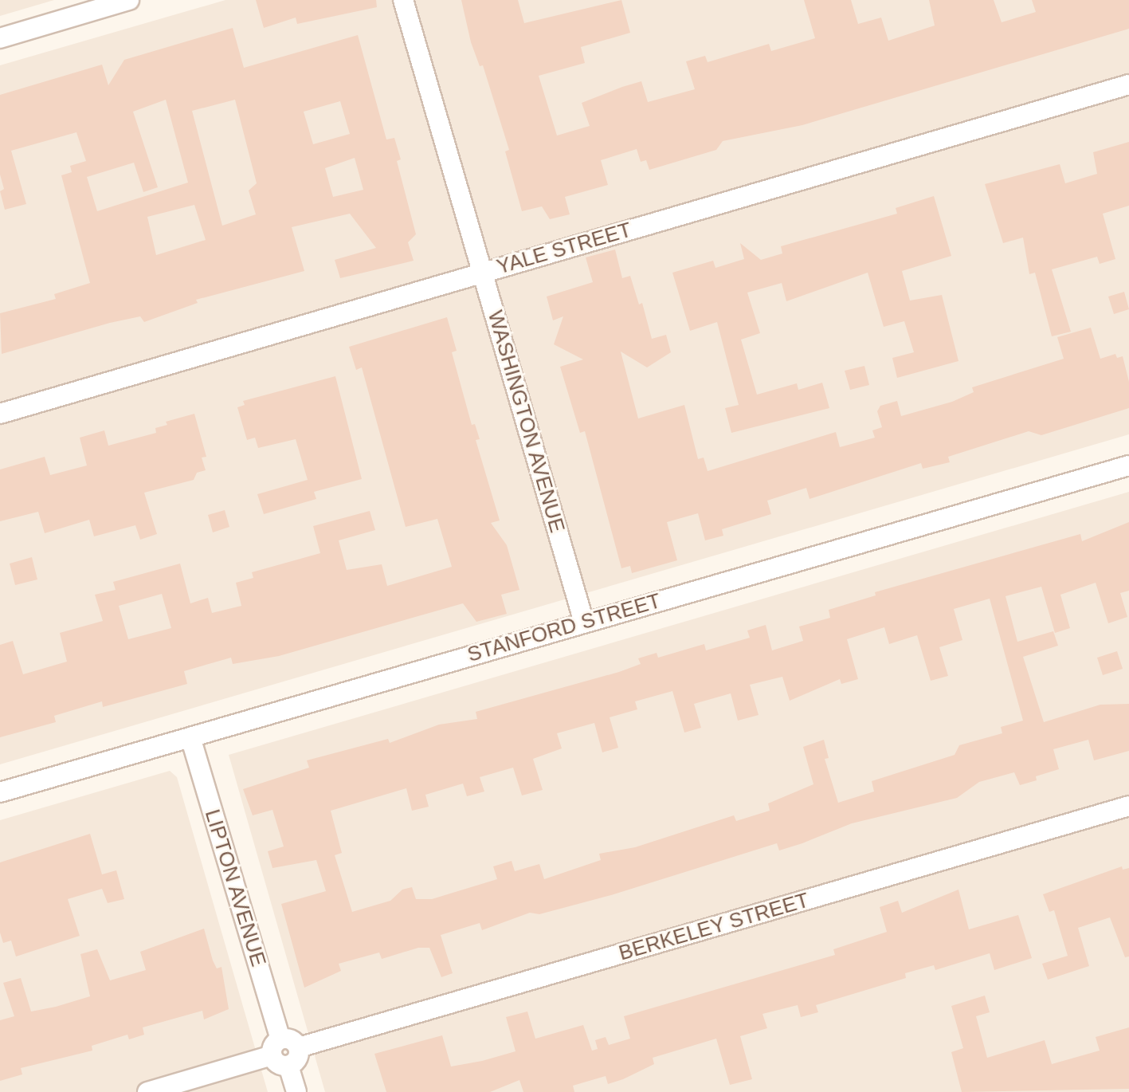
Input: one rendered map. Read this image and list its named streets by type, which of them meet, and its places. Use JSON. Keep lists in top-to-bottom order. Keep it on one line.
{"streets":{"street":["YALE STREET","WASHINGTON AVENUE","STANFORD STREET","LIPTON AVENUE","BERKELEY STREET"]},"crossings":[["YALE STREET","WASHINGTON AVENUE"],["WASHINGTON AVENUE","STANFORD STREET"],["STANFORD STREET","LIPTON AVENUE"],["LIPTON AVENUE","BERKELEY STREET"]]}
